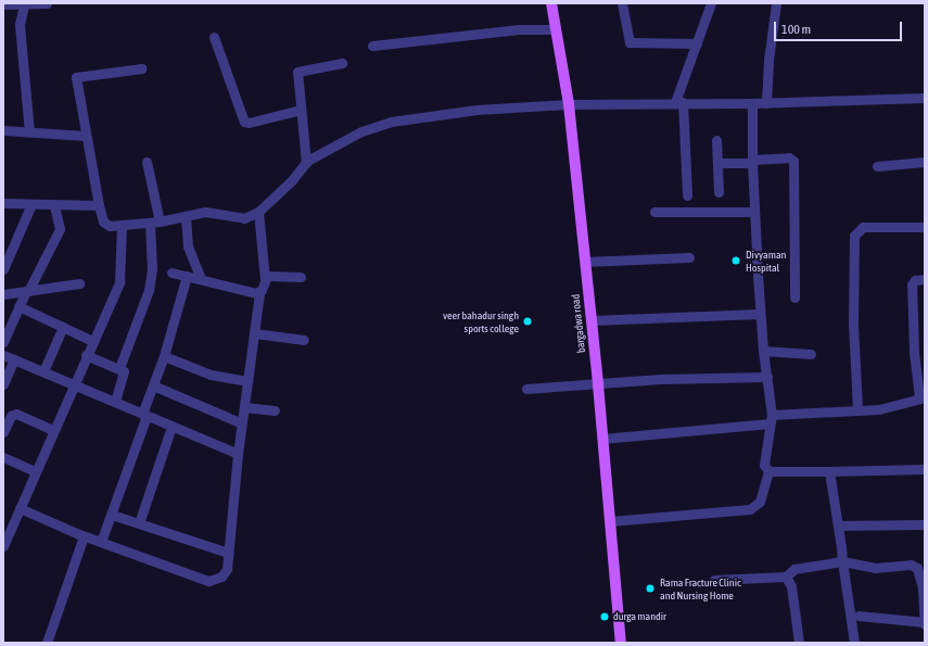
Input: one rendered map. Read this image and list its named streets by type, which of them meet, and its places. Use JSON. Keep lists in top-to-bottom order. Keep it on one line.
{"streets":{"main road":["bargadwa road"]},"places":["Divyaman Hospital","veer bahadur singh sports college","Rama Fracture Clinic and Nursing Home","durga mandir"],"scale_bar":"100 m"}
